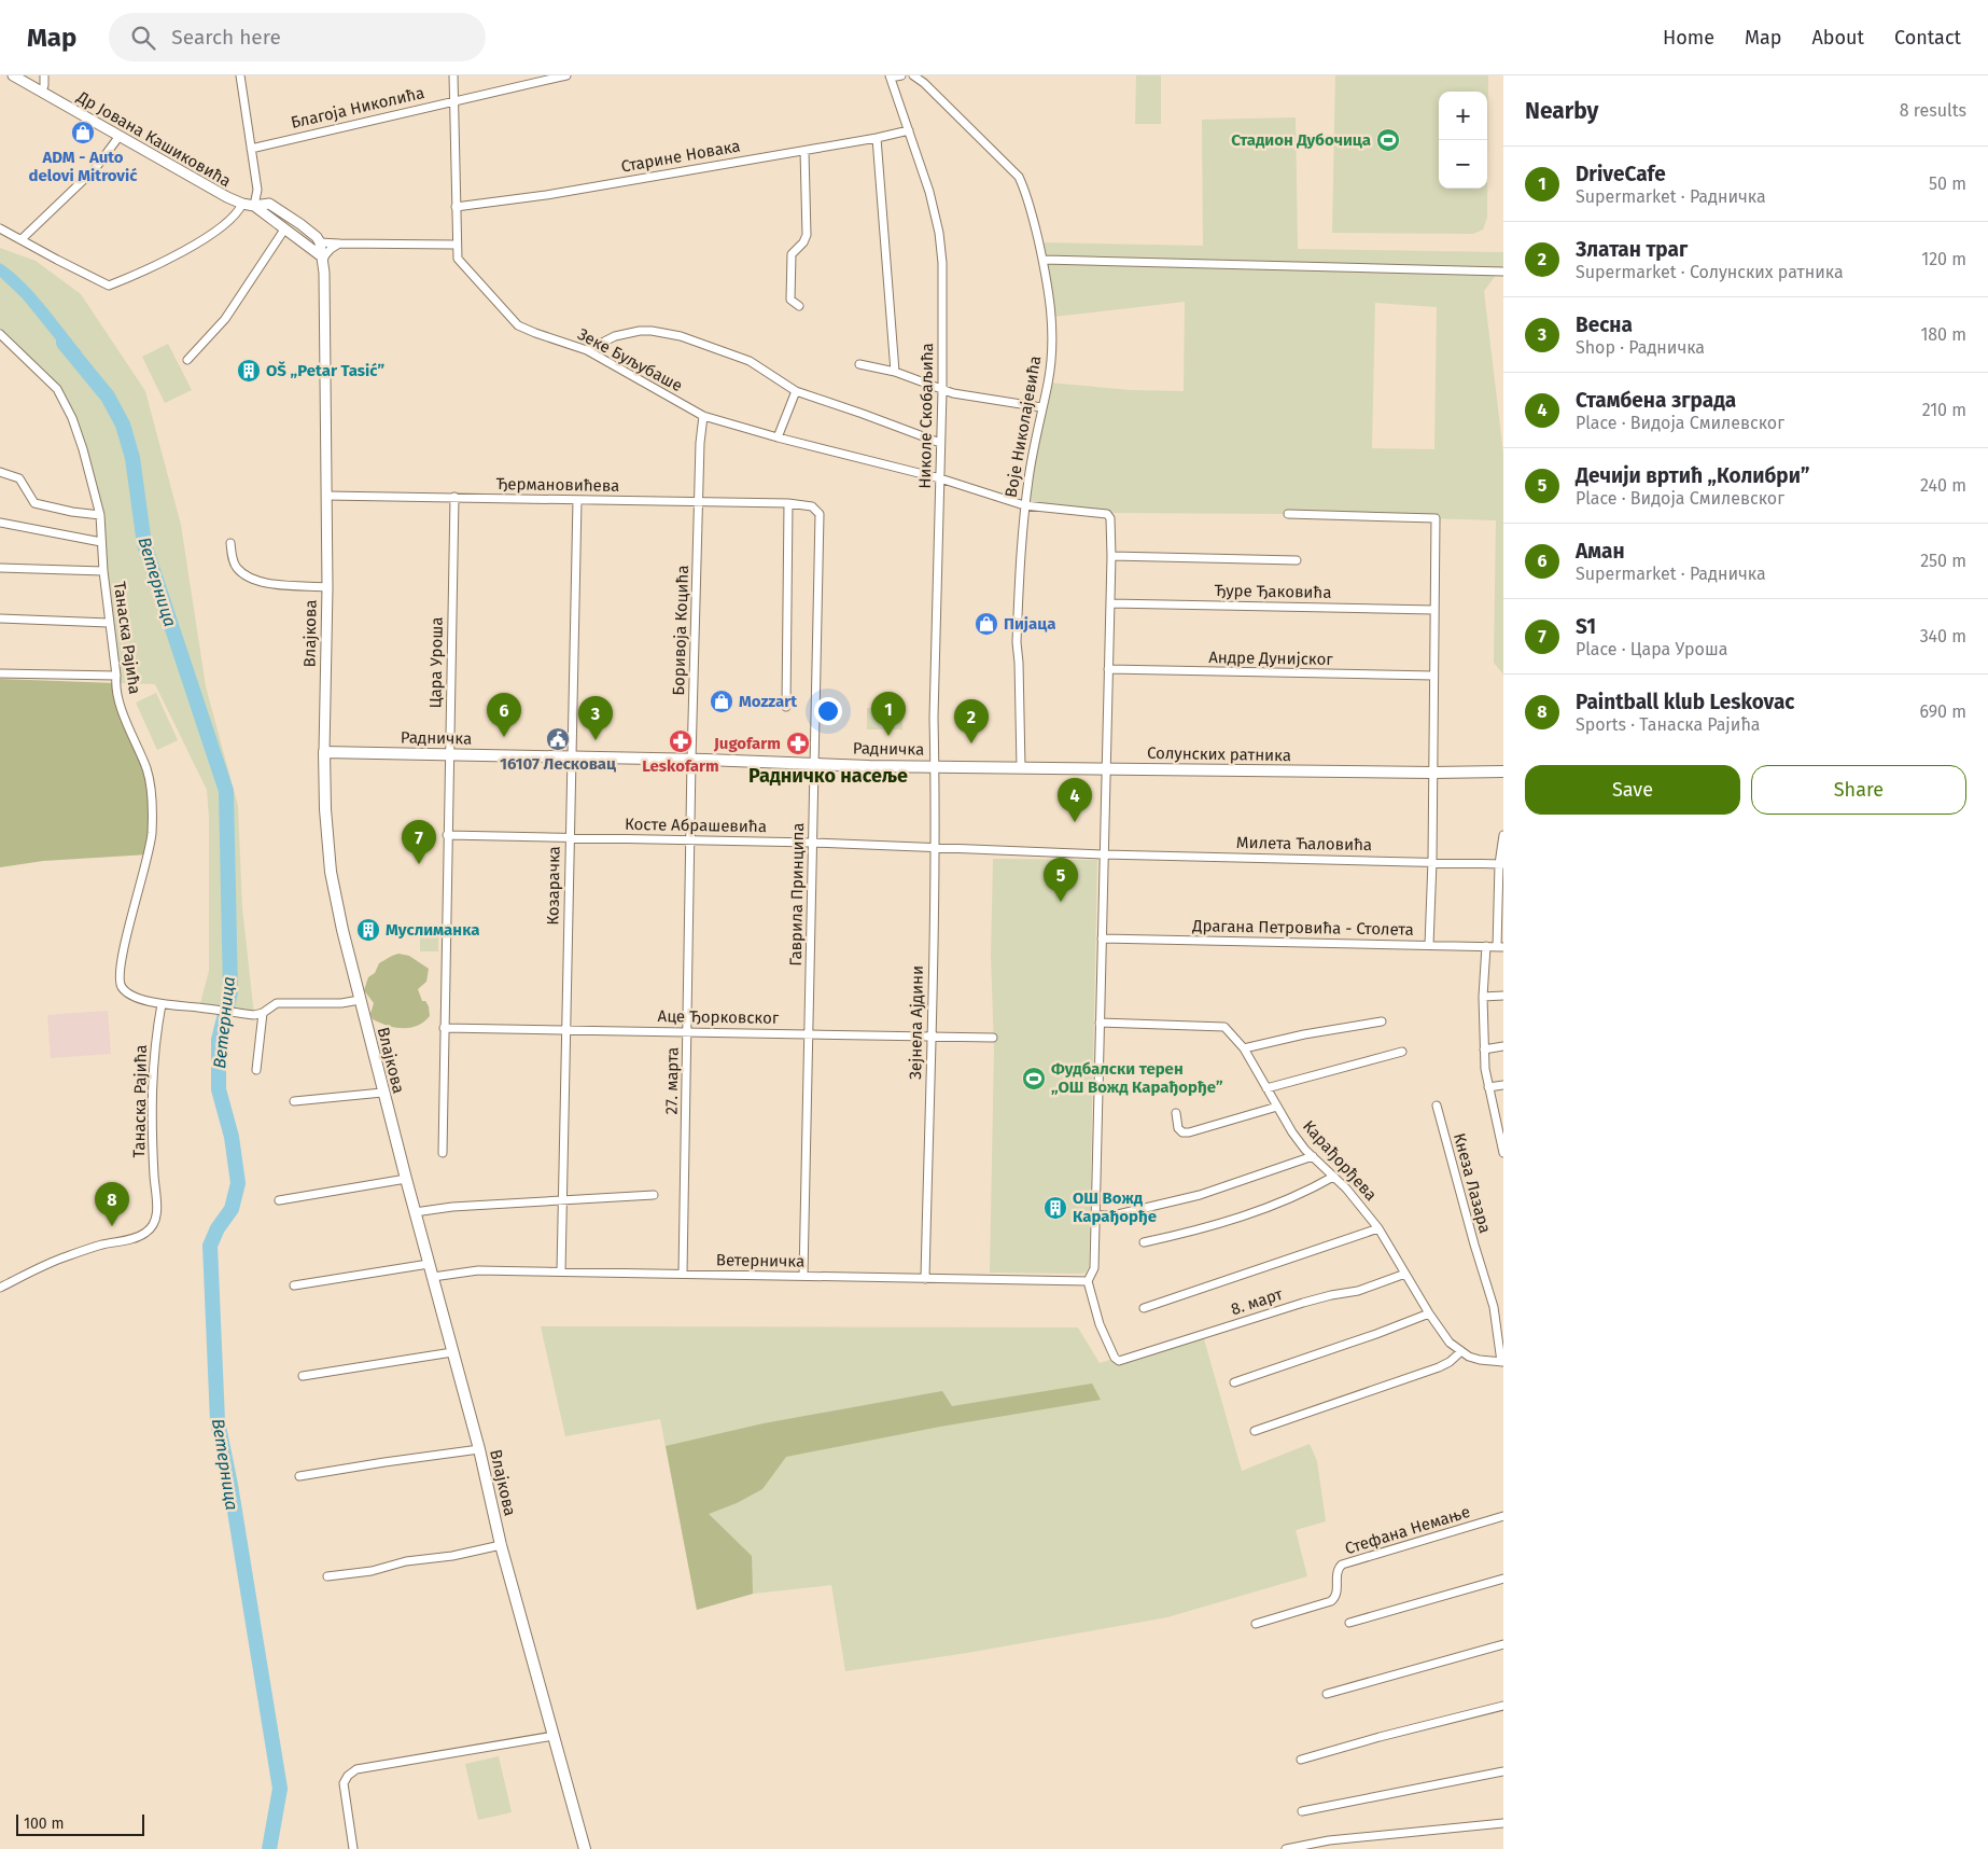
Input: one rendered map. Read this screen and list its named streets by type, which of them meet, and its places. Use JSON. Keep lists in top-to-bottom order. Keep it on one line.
{"streets":{"main road":["Влајкова","Радничка","Солунских ратника"],"street":["Благоја Николића","Др Јована Кашиковића","Старине Новака","Зеке Буљубаше","Николе Скобаљића","Воје Николајевића","Ђермановићева","Ђуре Ђаковића","Боривоја Коцића","Танаска Рајића","Андре Дунијског","Цара Уроша","Косте Абрашевића","Милета Ћаловића","Козарачка","Гаврила Принципа","Драгана Петровића - Столета","Аце Ђорковског","Зејнела Ајдини","27. марта","Карађорђева","Кнеза Лазара","Ветерничка","8. март","Стефана Немање"]},"crossings":[["Др Јована Кашиковића","Влајкова"],["Старине Новака","Николе Скобаљића"],["Зеке Буљубаше","Николе Скобаљића"],["Зеке Буљубаше","Воје Николајевића"],["Николе Скобаљића","Радничка"],["Николе Скобаљића","Солунских ратника"],["Николе Скобаљића","Зејнела Ајдини"],["Воје Николајевића","Солунских ратника"],["Ђермановићева","Боривоја Коцића"],["Ђермановићева","Влајкова"],["Ђермановићева","Цара Уроша"],["Ђермановићева","Козарачка"],["Ђермановићева","Гаврила Принципа"],["Боривоја Коцића","Радничка"],["Боривоја Коцића","27. марта"],["Влајкова","Радничка"],["Влајкова","Ветерничка"],["Цара Уроша","Радничка"],["Цара Уроша","Косте Абрашевића"],["Цара Уроша","Аце Ђорковског"],["Радничка","Солунских ратника"],["Радничка","Козарачка"],["Радничка","Гаврила Принципа"],["Радничка","Зејнела Ајдини"],["Радничка","27. марта"],["Солунских ратника","Зејнела Ајдини"],["Косте Абрашевића","Милета Ћаловића"],["Косте Абрашевића","Козарачка"],["Косте Абрашевића","Гаврила Принципа"],["Косте Абрашевића","Зејнела Ајдини"],["Косте Абрашевића","27. марта"],["Козарачка","Аце Ђорковског"],["Козарачка","Ветерничка"],["Гаврила Принципа","Аце Ђорковског"],["Гаврила Принципа","Ветерничка"],["Аце Ђорковског","Зејнела Ајдини"],["Аце Ђорковског","27. марта"],["Зејнела Ајдини","Ветерничка"],["27. марта","Ветерничка"],["Карађорђева","Кнеза Лазара"],["Карађорђева","8. март"],["Ветерничка","8. март"]],"districts":["Радничко насеље"],"water":["Ветерница"],"places":{"shop":["ADM - Auto delovi Mitrović","Пијаца","Mozzart"],"sports":["Стадион Дубочица","Фудбалски терен „ОШ Вожд Карађорђе”"],"building":["OŠ „Petar Tasić”","Муслиманка","ОШ Вожд Карађорђе"],"public building":["16107 Лесковац"],"pharmacy":["Leskofarm","Jugofarm"]},"scale_bar":"100 m","page":{"header":"Map","search":"Search here","nav":["Home","Map","About","Contact"],"heading":["Nearby","8 results"],"map_buttons":["+","−"],"list":[{"mark":"1","name":"DriveCafe","note":"Supermarket · Радничка","value":"50 m"},{"mark":"2","name":"Златан траг","note":"Supermarket · Солунских ратника","value":"120 m"},{"mark":"3","name":"Весна","note":"Shop · Радничка","value":"180 m"},{"mark":"4","name":"Стамбена зграда","note":"Place · Видоја Смилевског","value":"210 m"},{"mark":"5","name":"Дечији вртић „Колибри”","note":"Place · Видоја Смилевског","value":"240 m"},{"mark":"6","name":"Аман","note":"Supermarket · Радничка","value":"250 m"},{"mark":"7","name":"S1","note":"Place · Цара Уроша","value":"340 m"},{"mark":"8","name":"Paintball klub Leskovac","note":"Sports · Танаска Рајића","value":"690 m"}],"pins":["1","6","3","2","4","7","5","8"],"buttons":["Save","Share"],"scale":"100 m"}}
